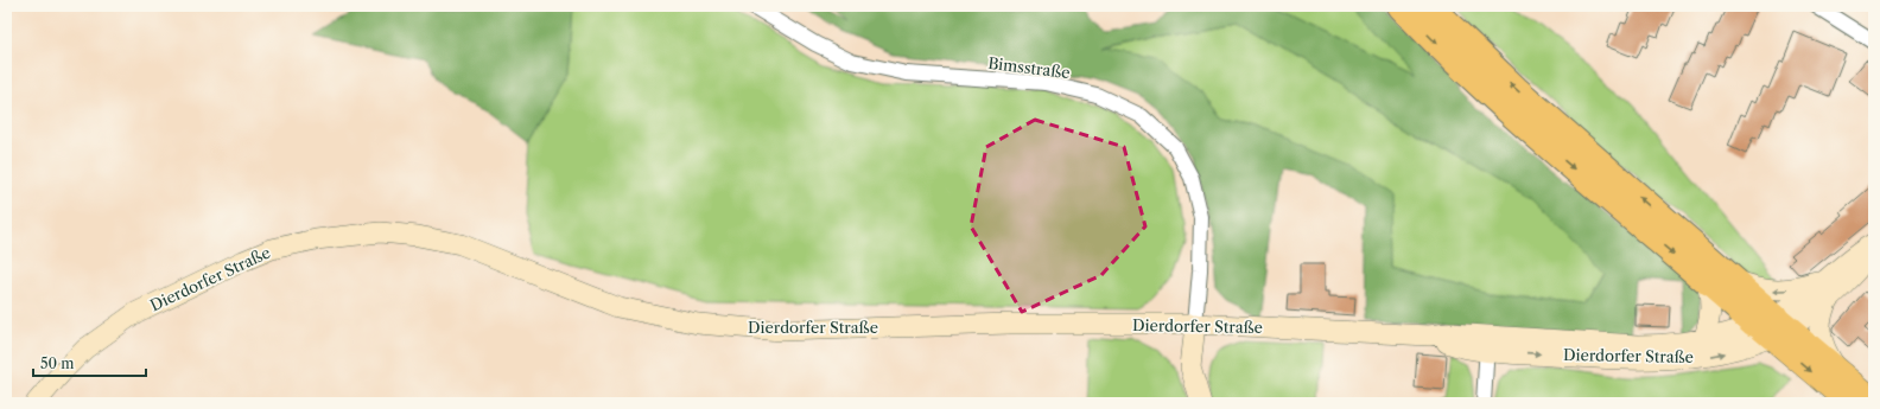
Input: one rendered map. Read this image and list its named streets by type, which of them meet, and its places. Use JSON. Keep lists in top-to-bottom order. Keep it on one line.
{"streets":{"main road":["Dierdorfer Straße"],"street":["Bimsstraße"]},"crossings":[["Bimsstraße","Dierdorfer Straße"]],"scale_bar":"50 m"}
